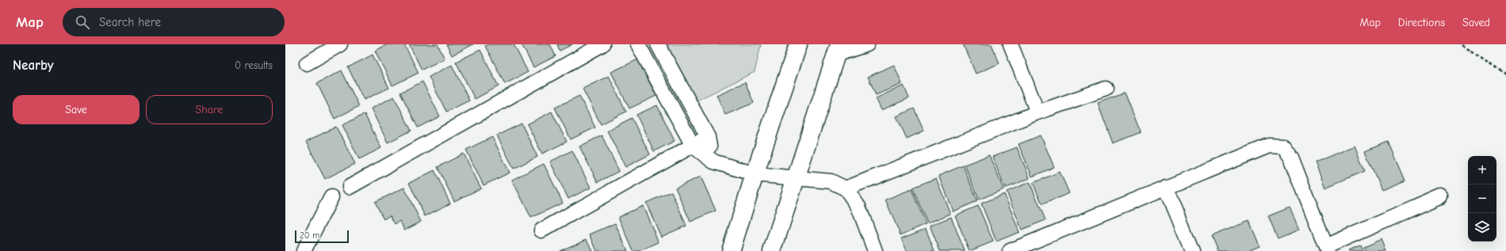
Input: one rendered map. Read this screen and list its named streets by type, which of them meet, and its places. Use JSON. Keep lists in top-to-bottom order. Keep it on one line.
{"scale_bar":"20 m","page":{"header":"Map","search":"Search here","nav":["Map","Directions","Saved"],"heading":["Nearby","0 results"],"buttons":["Save","Share"],"map_buttons":["+","−"],"scale":"20 m"}}
